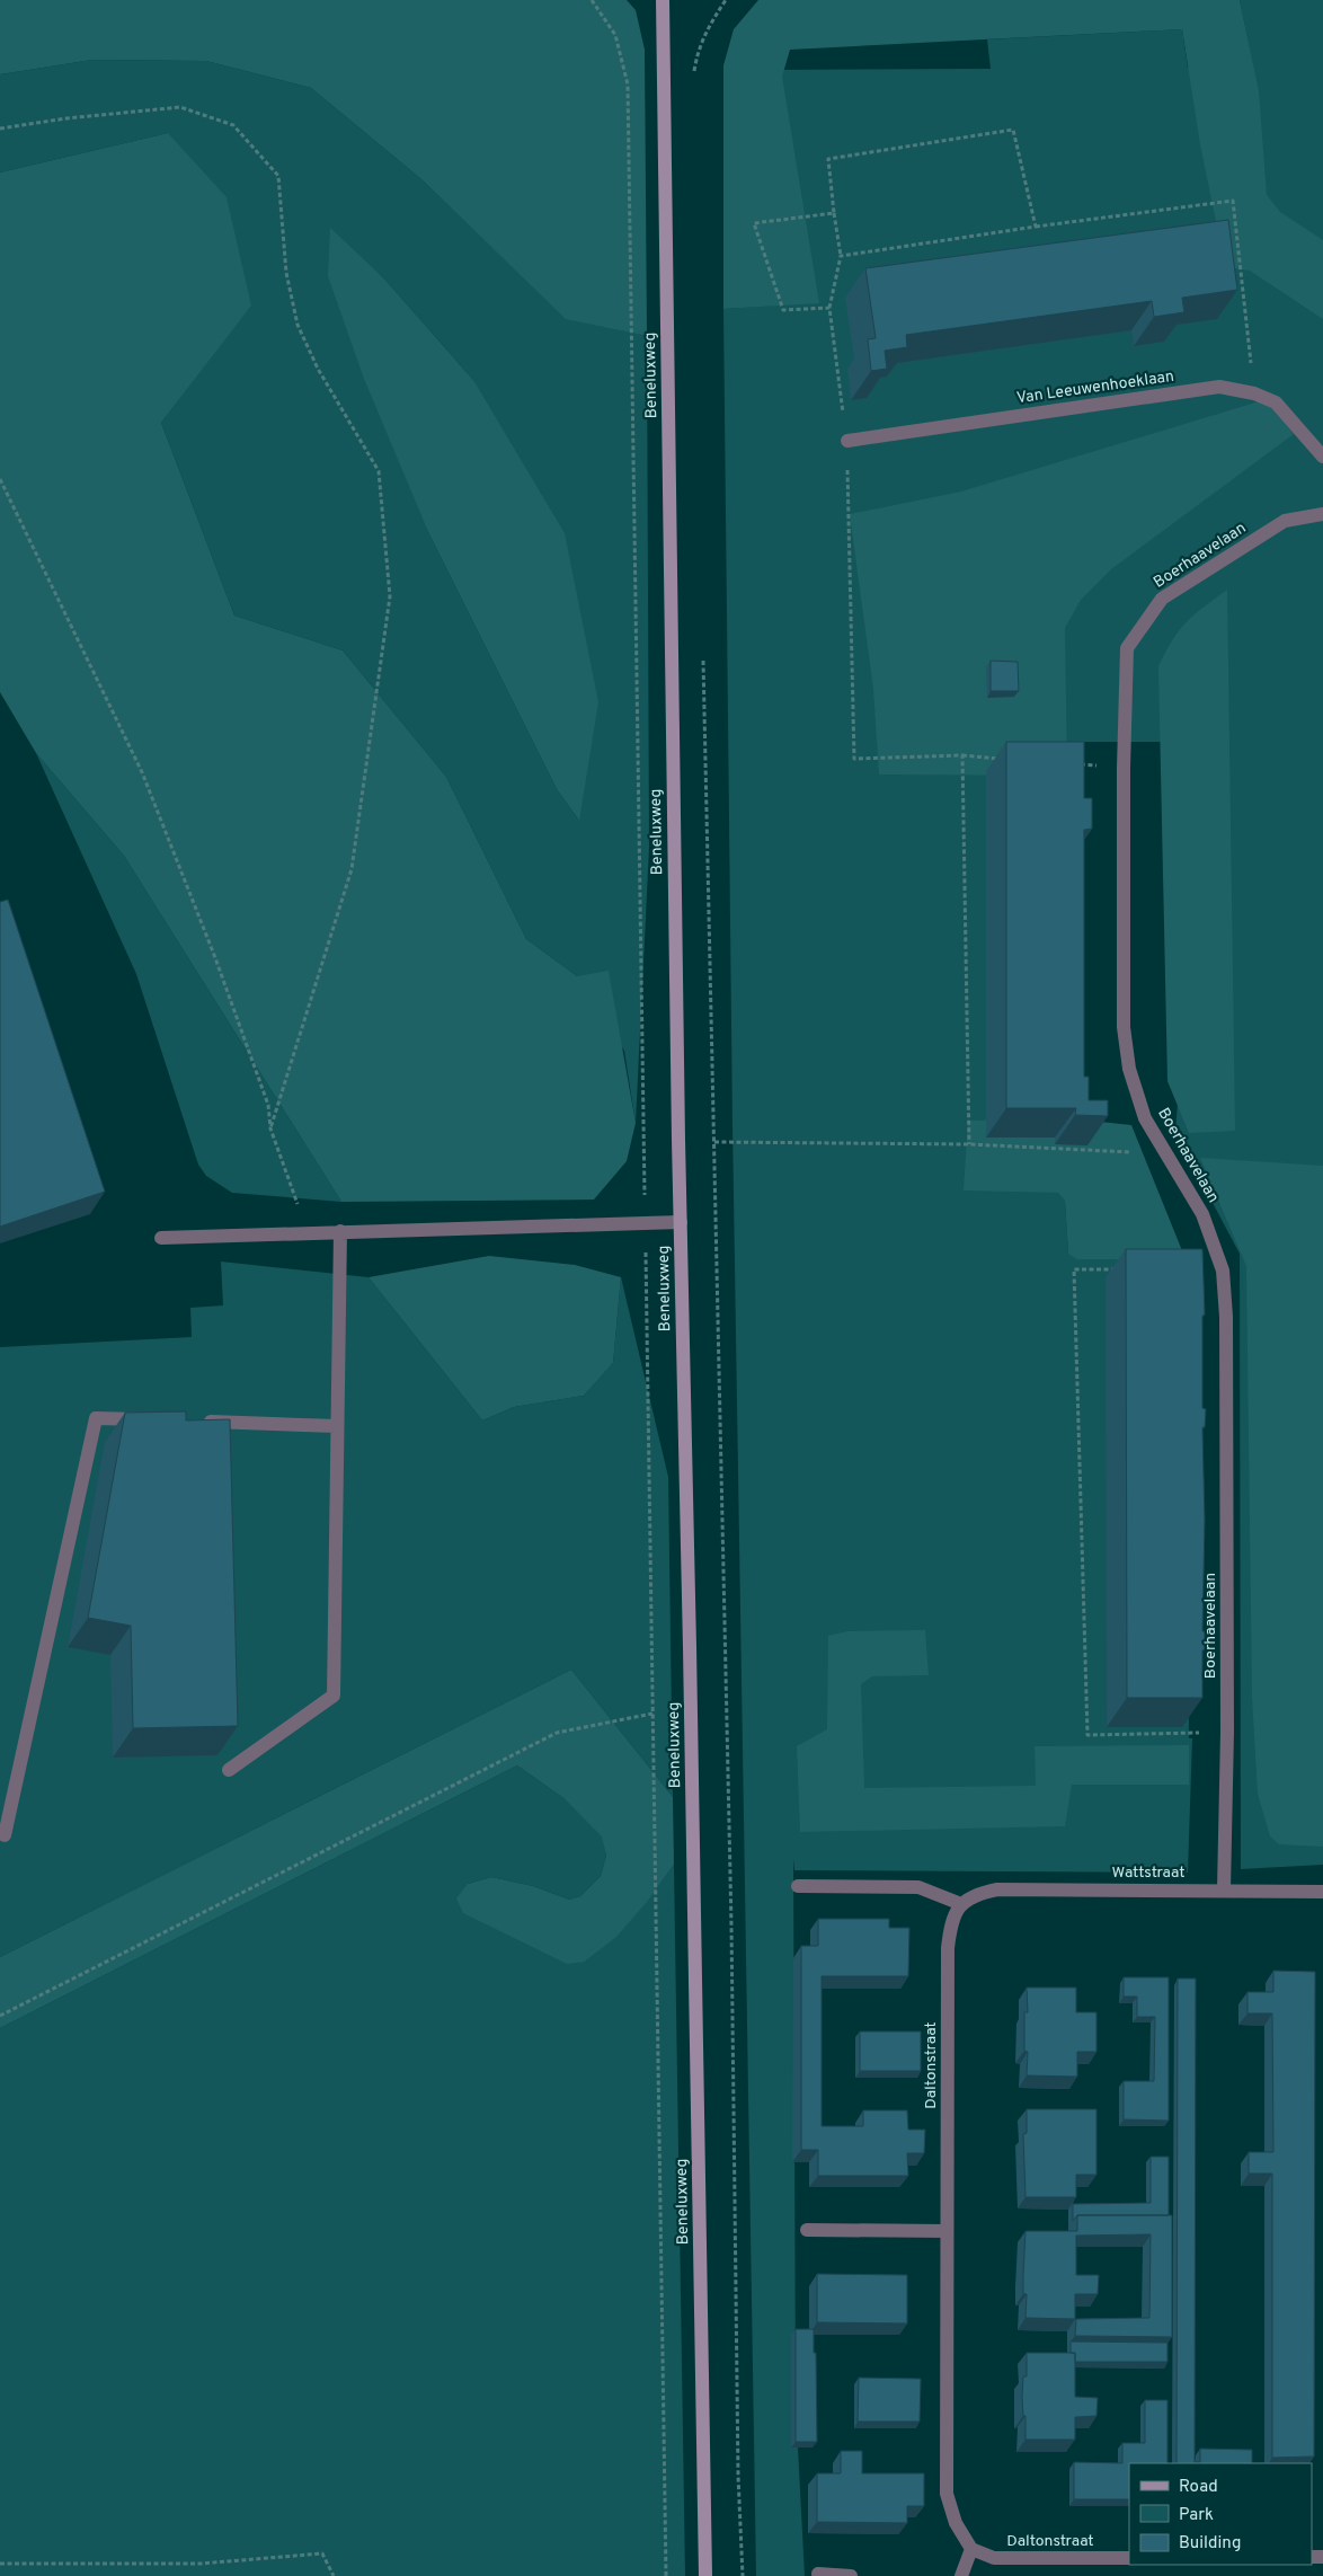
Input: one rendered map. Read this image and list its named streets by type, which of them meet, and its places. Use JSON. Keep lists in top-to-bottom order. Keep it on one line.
{"streets":{"main road":["Beneluxweg"],"street":["Van Leeuwenhoeklaan","Boerhaavelaan","Wattstraat","Daltonstraat"]},"crossings":[["Boerhaavelaan","Wattstraat"],["Wattstraat","Daltonstraat"]],"legend":["Road","Park","Building"]}
